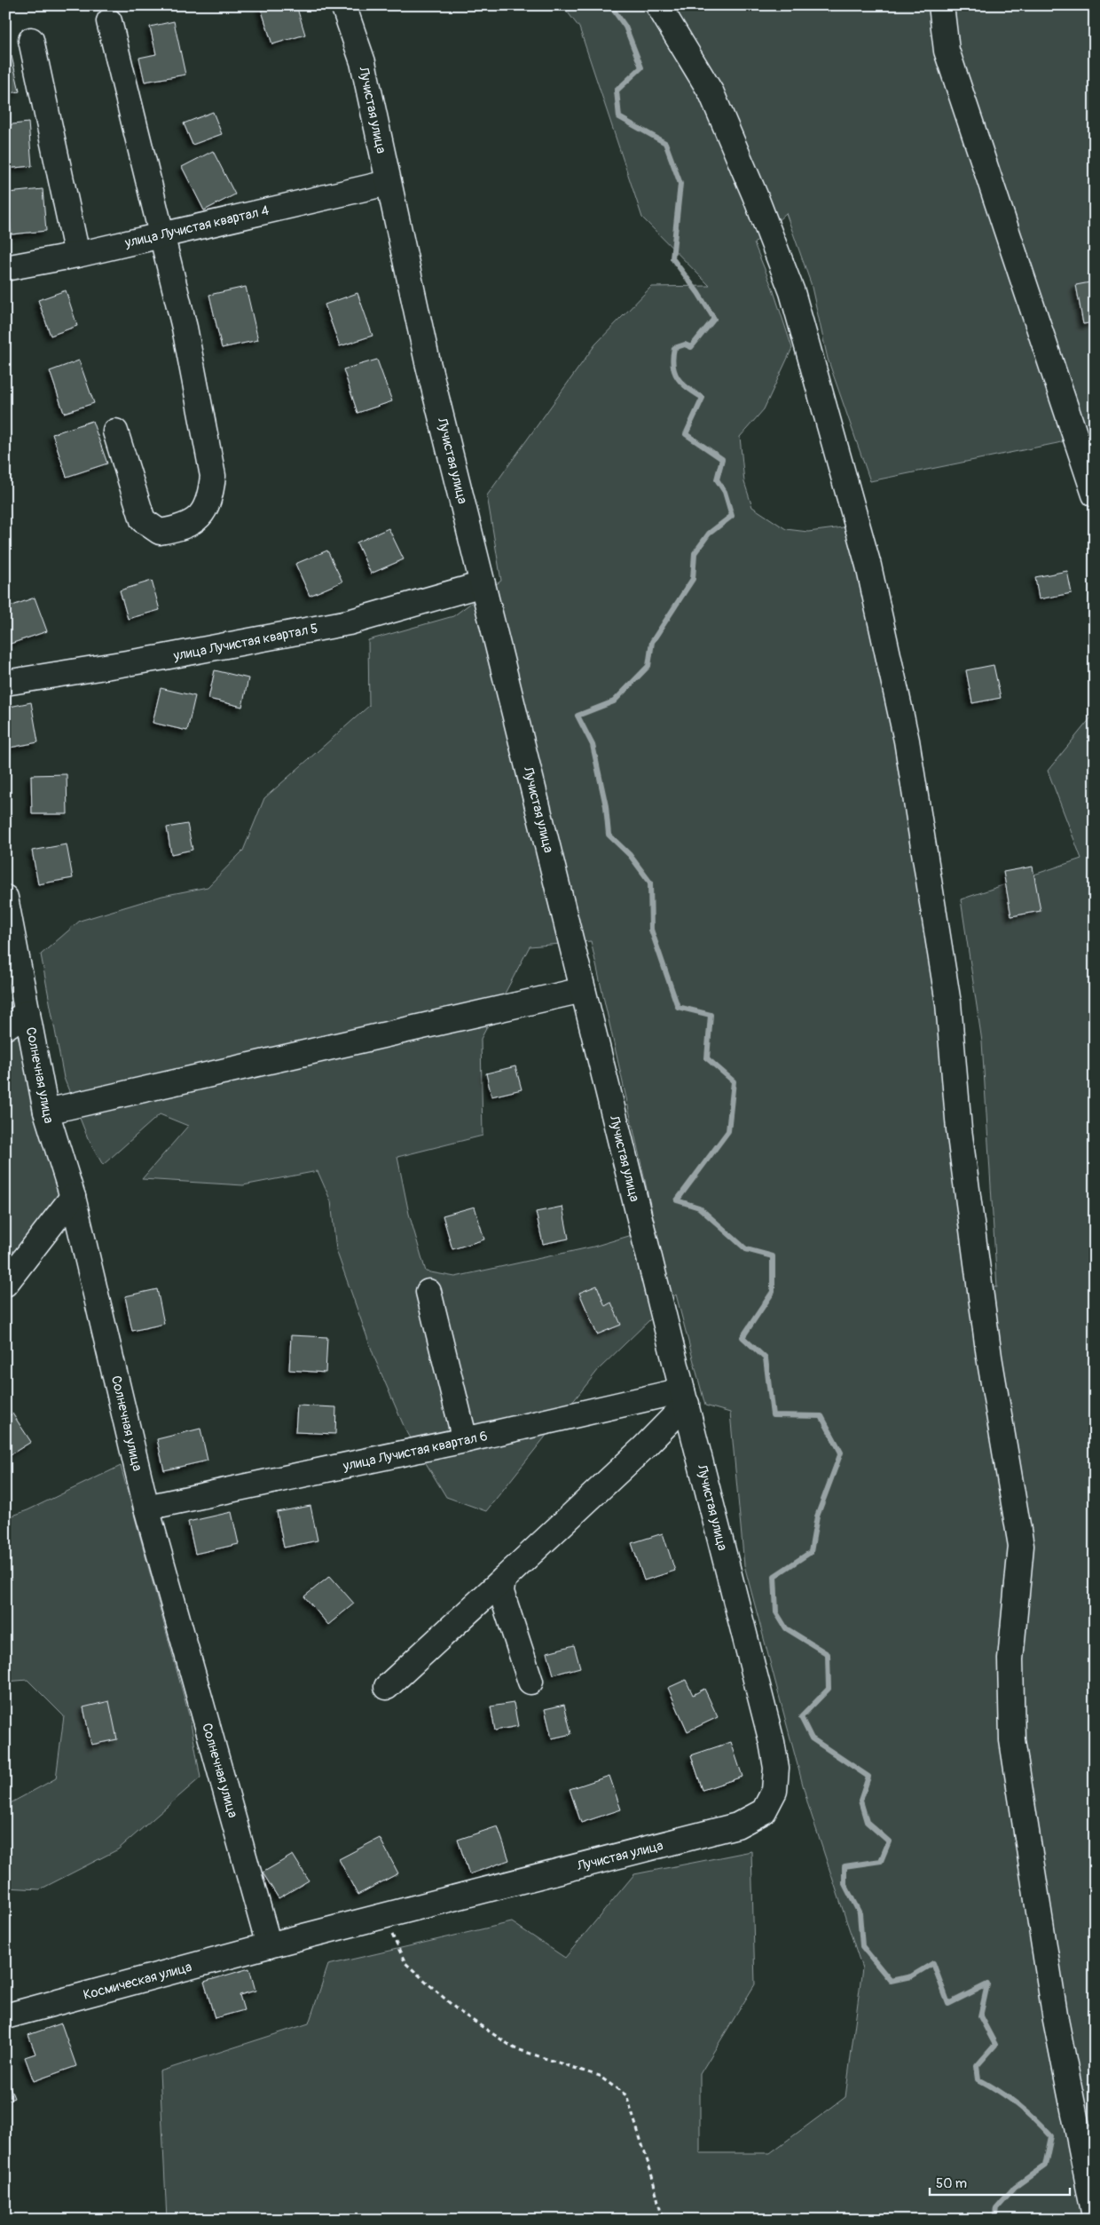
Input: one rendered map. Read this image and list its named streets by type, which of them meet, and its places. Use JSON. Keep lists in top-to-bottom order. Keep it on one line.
{"streets":{"street":["Лучистая улица","улица Лучистая квартал 4","улица Лучистая квартал 5","Солнечная улица","улица Лучистая квартал 6","Космическая улица"]},"crossings":[["Лучистая улица","улица Лучистая квартал 4"],["Лучистая улица","улица Лучистая квартал 5"],["Лучистая улица","Солнечная улица"],["Лучистая улица","улица Лучистая квартал 6"],["Лучистая улица","Космическая улица"],["Солнечная улица","улица Лучистая квартал 6"],["Солнечная улица","Космическая улица"]],"scale_bar":"50 m"}
